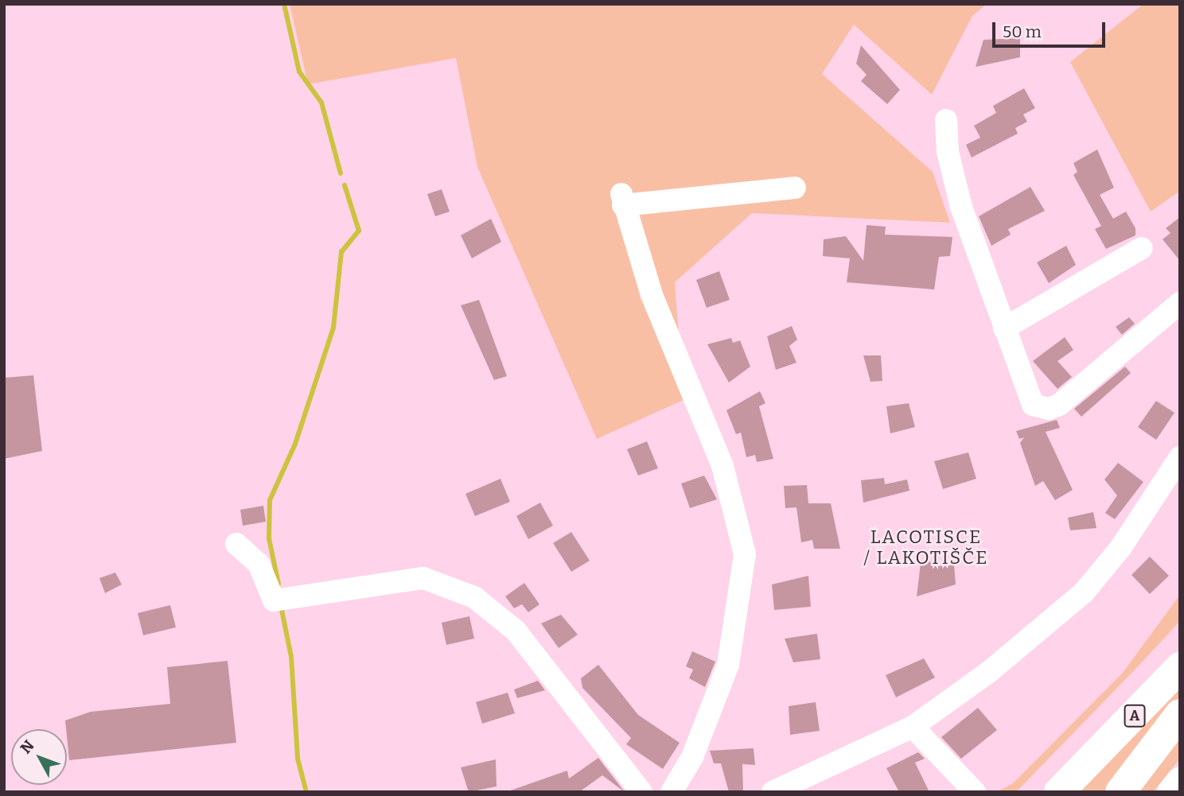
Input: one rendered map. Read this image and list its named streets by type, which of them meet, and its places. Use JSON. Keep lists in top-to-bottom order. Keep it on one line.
{"streets":{"highway":["A"]},"districts":["LACOTISCE / LAKOTIŠČE"],"scale_bar":"50 m","north":"top left"}
